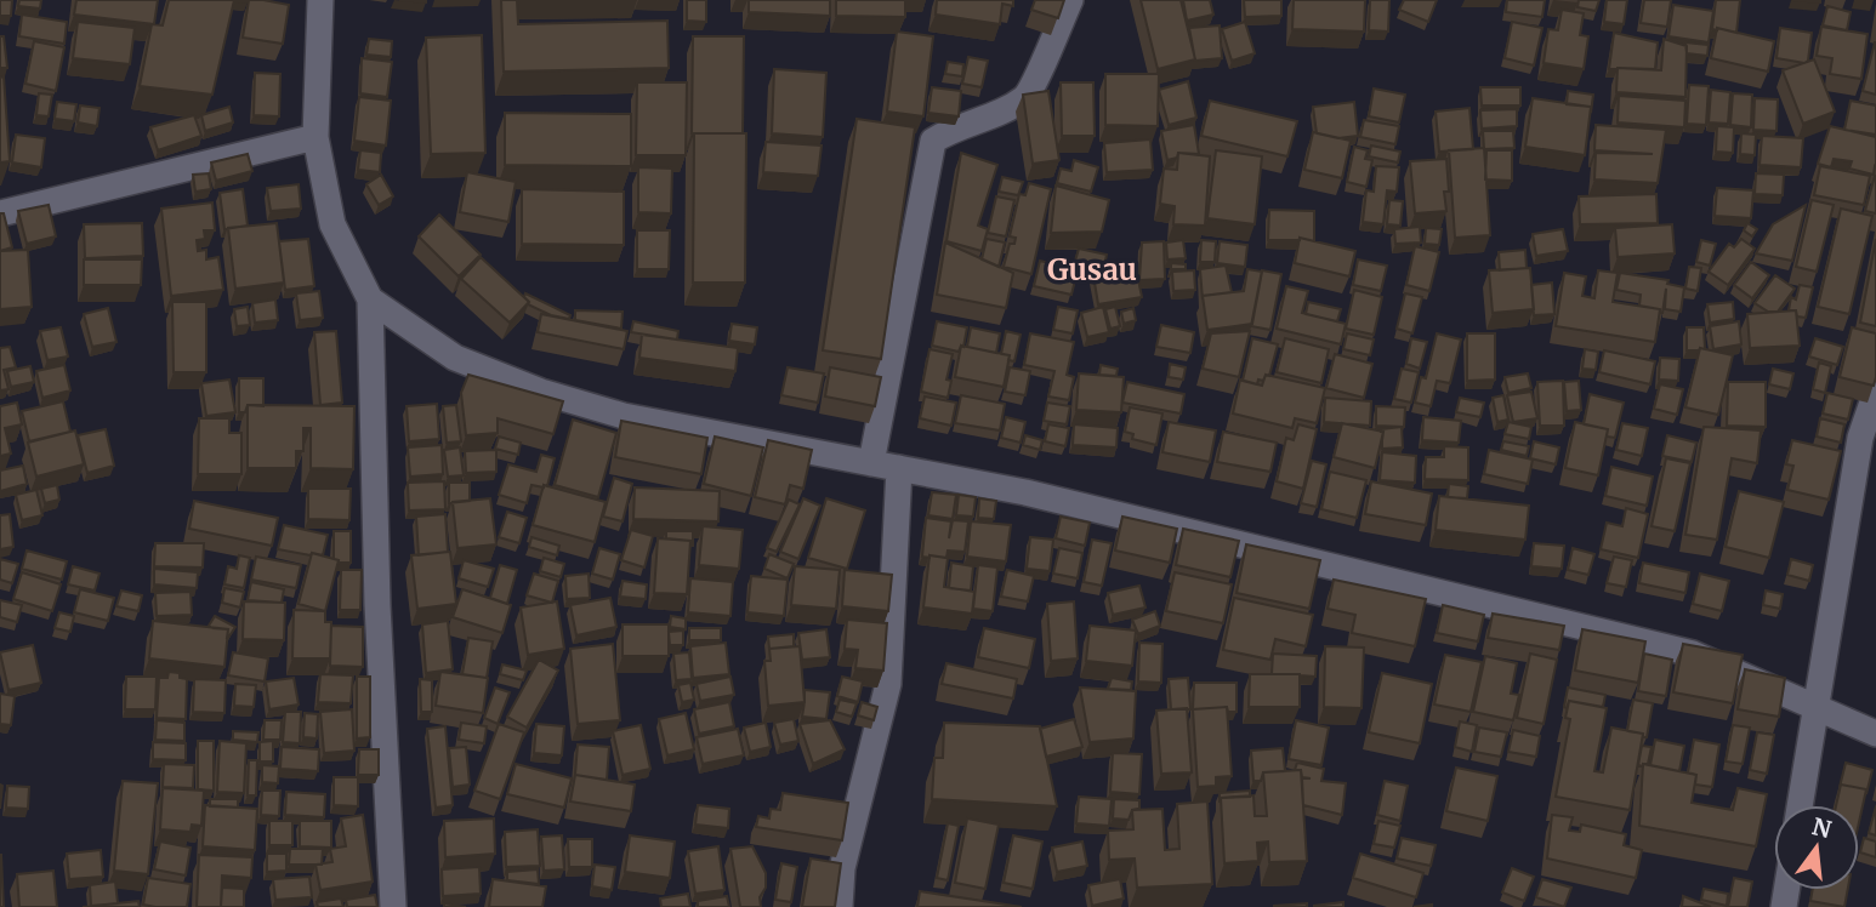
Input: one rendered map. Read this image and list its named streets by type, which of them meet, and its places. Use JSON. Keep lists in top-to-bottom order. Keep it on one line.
{"districts":["Gusau"],"north":"top"}
